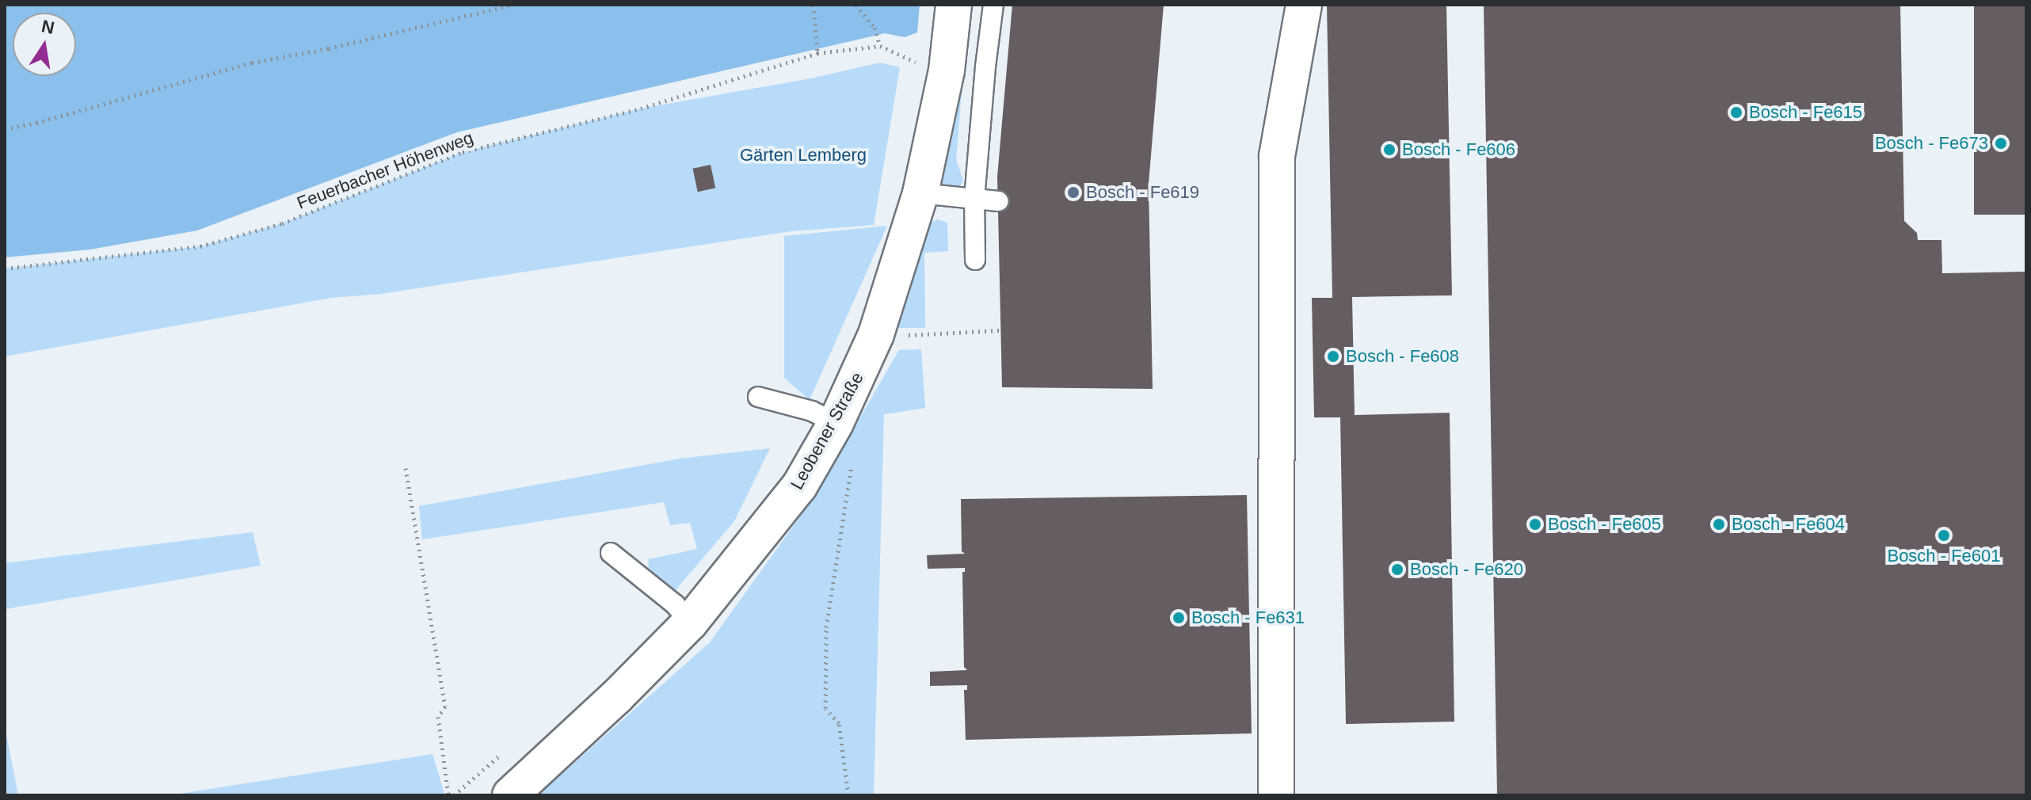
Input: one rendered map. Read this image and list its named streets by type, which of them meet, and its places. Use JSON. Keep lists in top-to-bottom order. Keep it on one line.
{"streets":{"street":["Leobener Straße"],"path":["Feuerbacher Höhenweg"]},"parks":["Gärten Lemberg"],"places":["Bosch - Fe615","Bosch - Fe673","Bosch - Fe606","Bosch - Fe619","Bosch - Fe608","Bosch - Fe605","Bosch - Fe604","Bosch - Fe601","Bosch - Fe620","Bosch - Fe631"],"north":"top"}
